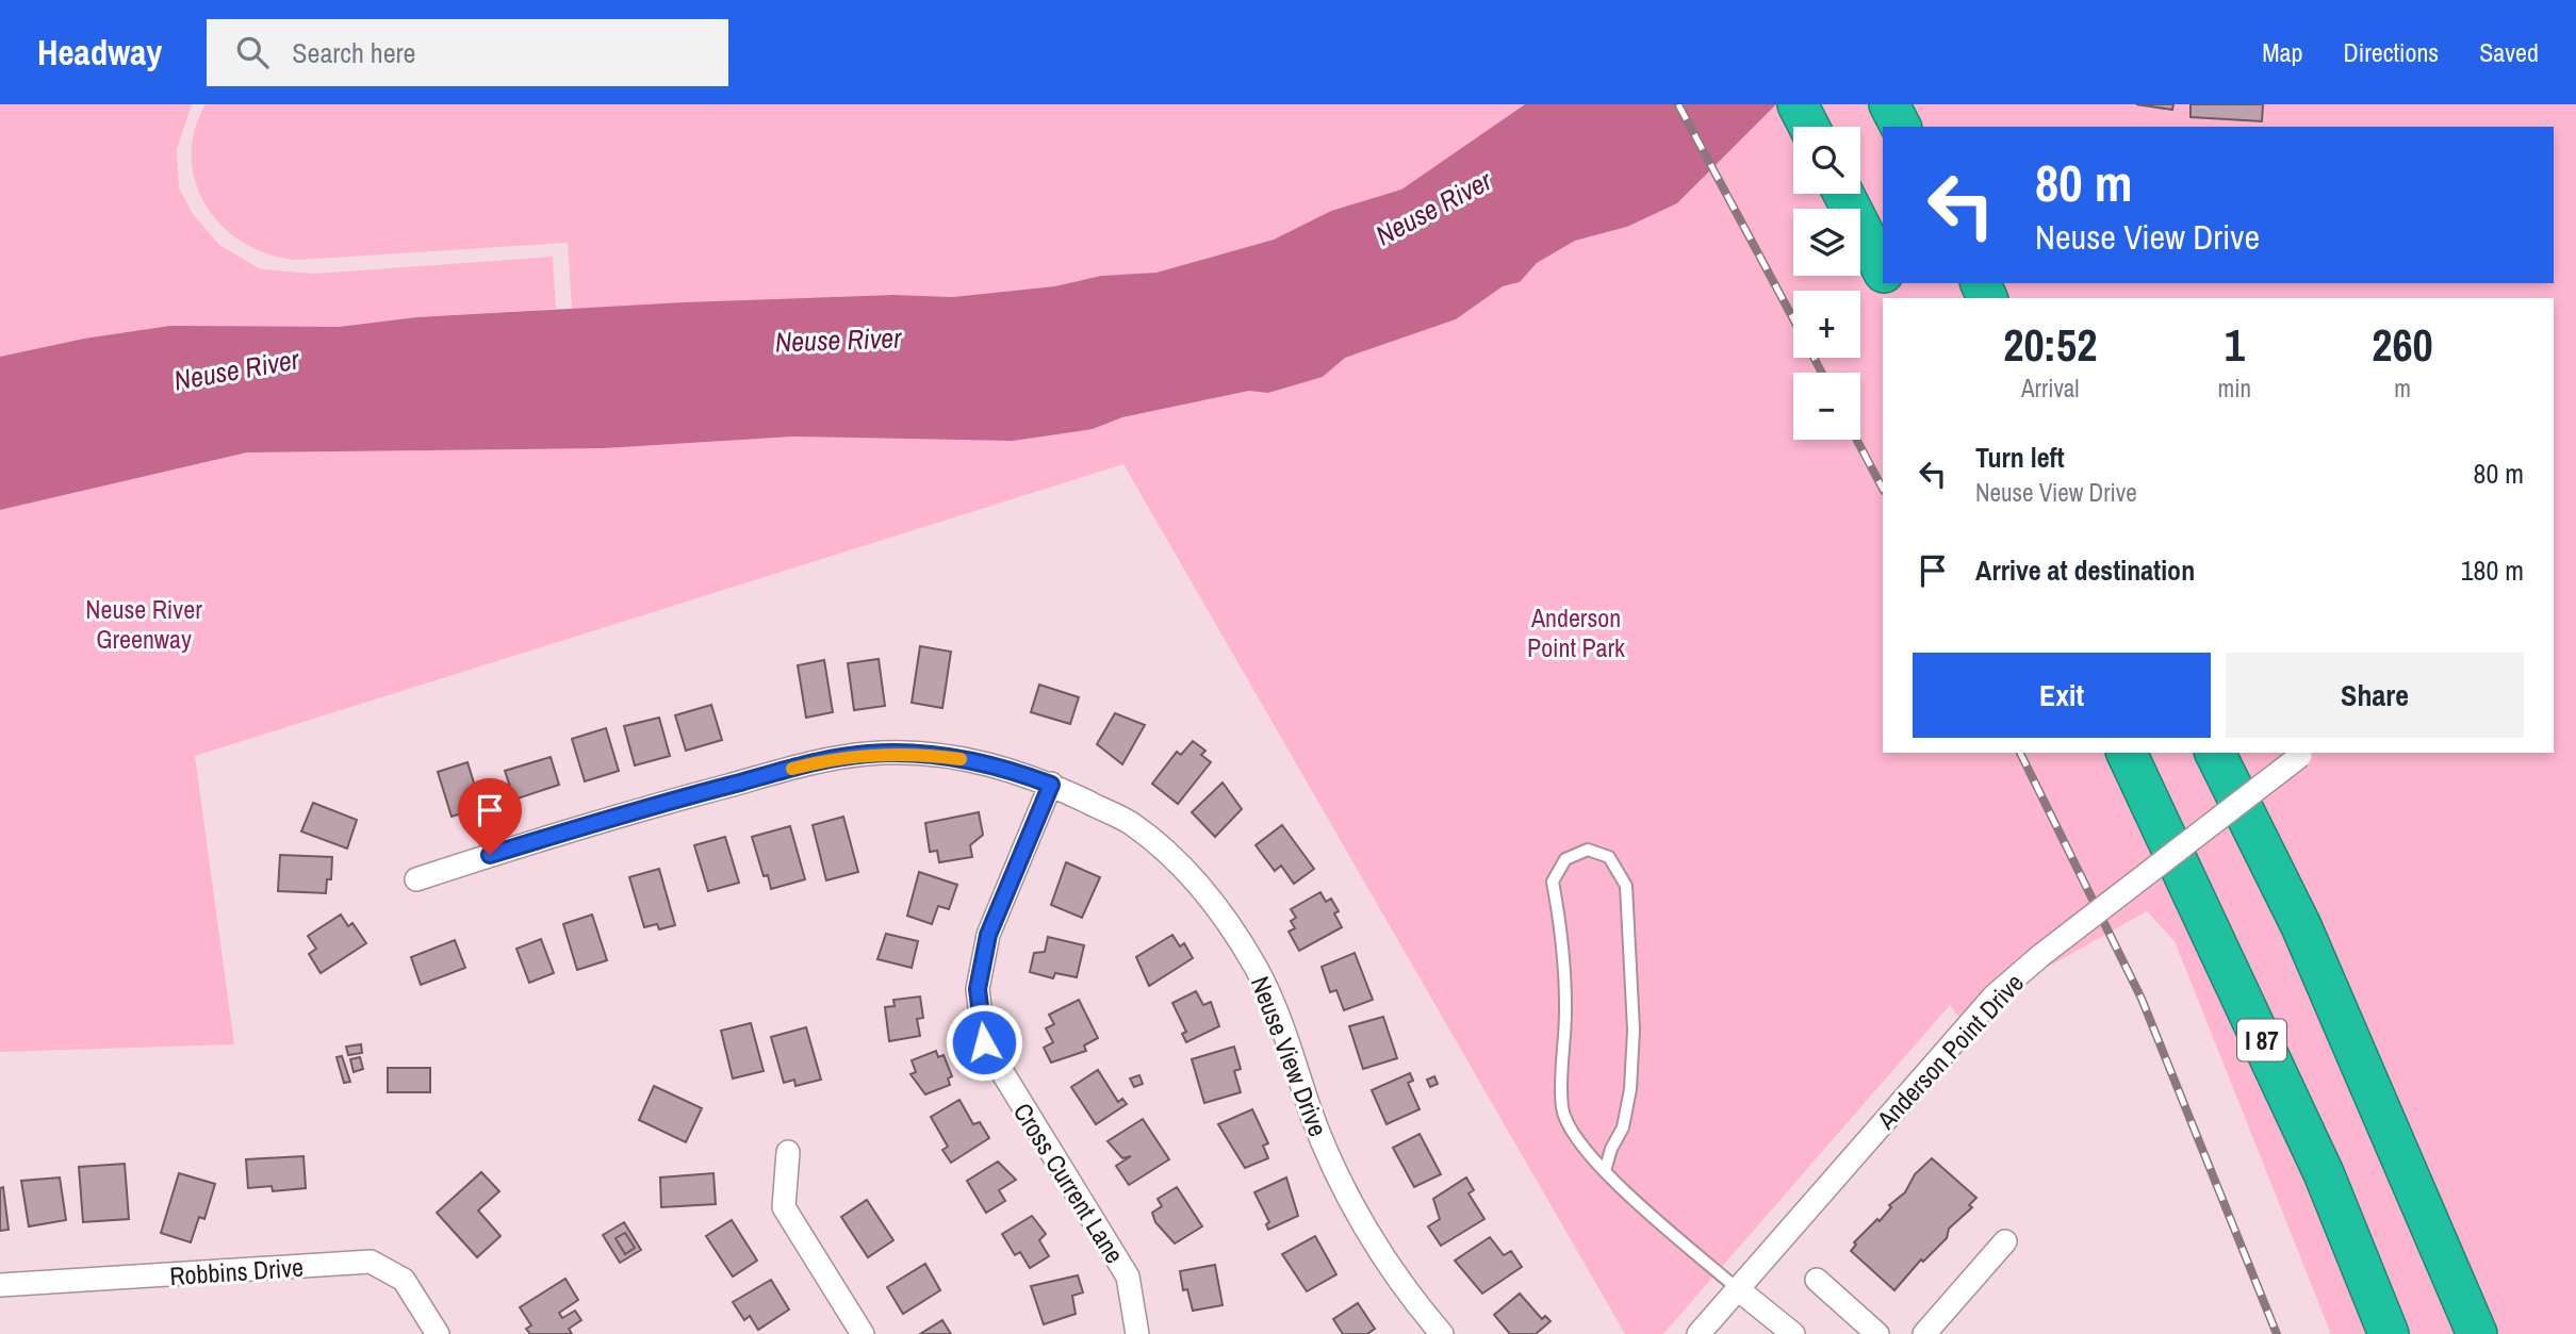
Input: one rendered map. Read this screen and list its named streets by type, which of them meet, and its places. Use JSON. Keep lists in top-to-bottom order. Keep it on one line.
{"streets":{"highway":["I 87"],"street":["Anderson Point Drive","Neuse View Drive","Cross Current Lane","Robbins Drive"]},"crossings":[["Neuse View Drive","Cross Current Lane"]],"water":["Neuse River"],"parks":["Neuse River Greenway","Anderson Point Park"],"page":{"header":"Headway","search":"Search here","nav":["Map","Directions","Saved"],"map_buttons":["+","−"],"turn":["80 m","Neuse View Drive"],"eta":["20:52","Arrival","1","min","260","m"],"list":[{"name":"Turn left","note":"Neuse View Drive","value":"80 m"},{"name":"Arrive at destination","value":"180 m"}],"buttons":["Exit","Share"]}}
